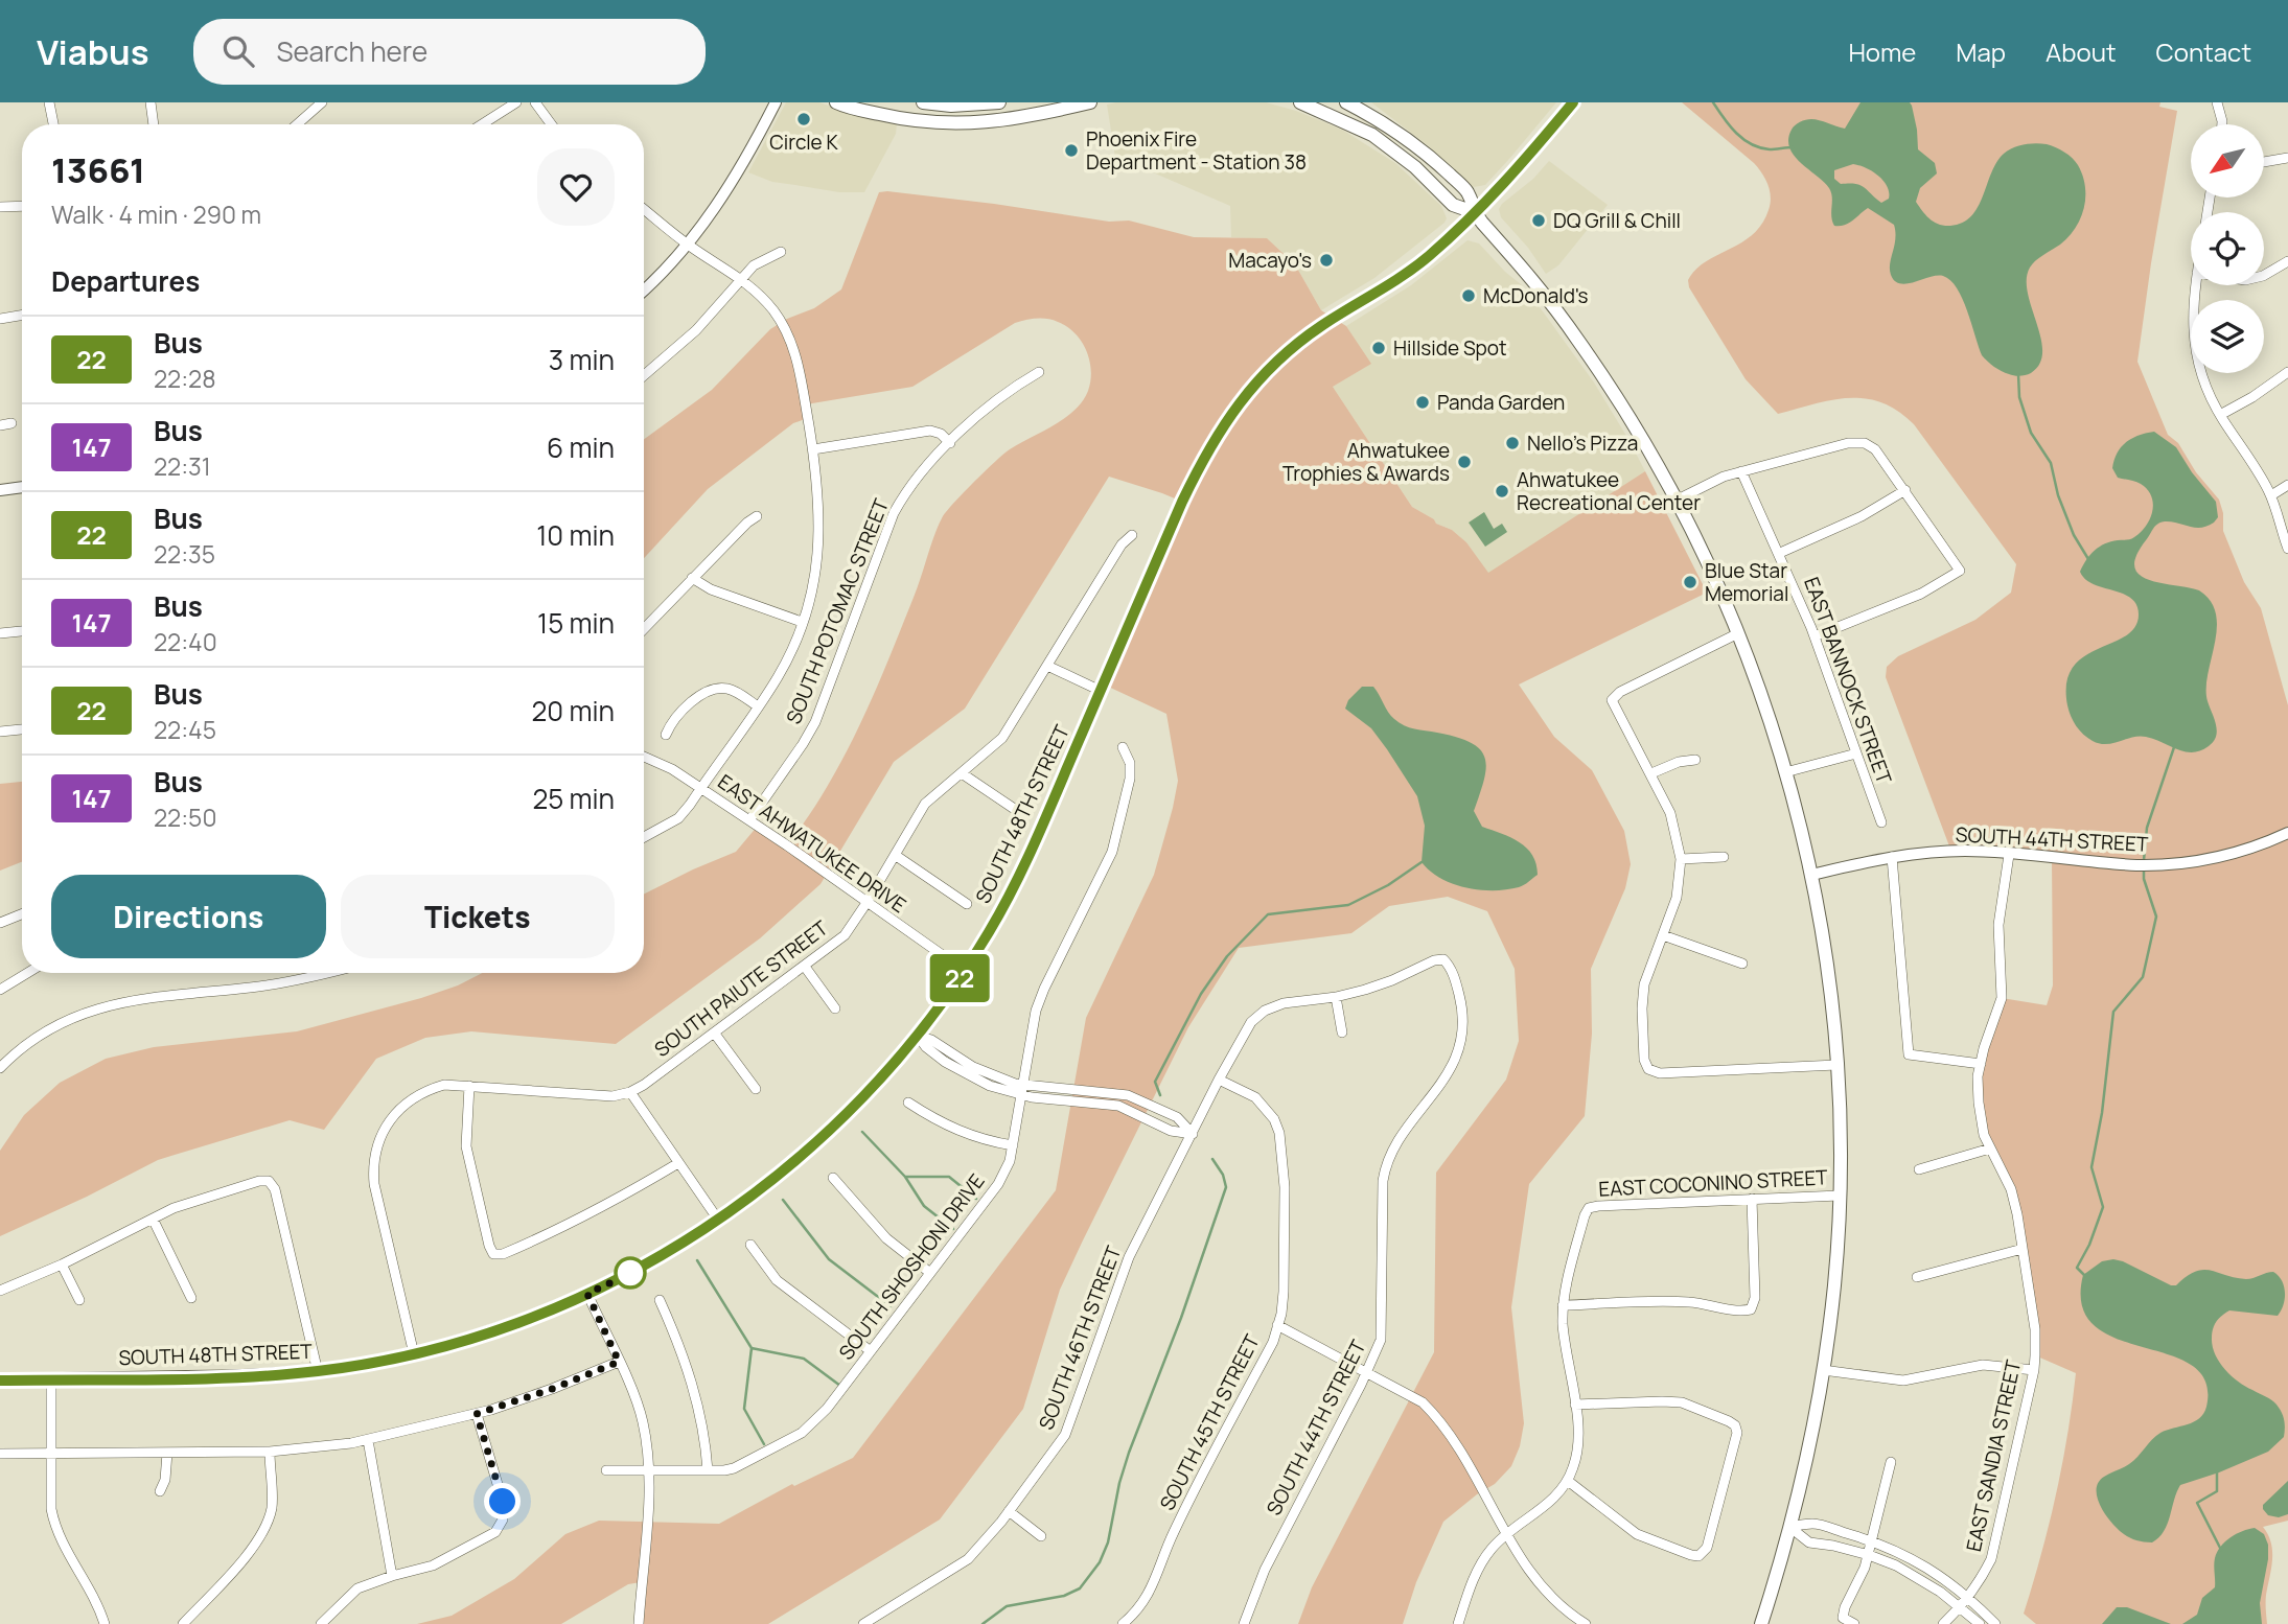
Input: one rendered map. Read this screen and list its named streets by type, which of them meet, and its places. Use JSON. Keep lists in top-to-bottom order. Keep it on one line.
{"streets":{"main road":["SOUTH 48TH STREET"],"street":["SOUTH POTOMAC STREET","EAST BANNOCK STREET","SOUTH 44TH STREET","EAST AHWATUKEE DRIVE","SOUTH PAIUTE STREET","EAST COCONINO STREET","SOUTH SHOSHONI DRIVE","SOUTH 46TH STREET","SOUTH 45TH STREET","EAST SANDIA STREET"]},"crossings":[["SOUTH POTOMAC STREET","EAST AHWATUKEE DRIVE"],["SOUTH 48TH STREET","EAST AHWATUKEE DRIVE"],["SOUTH 48TH STREET","SOUTH PAIUTE STREET"],["SOUTH 44TH STREET","SOUTH 46TH STREET"],["SOUTH 44TH STREET","EAST SANDIA STREET"],["EAST AHWATUKEE DRIVE","SOUTH PAIUTE STREET"],["SOUTH 46TH STREET","SOUTH 45TH STREET"]],"places":["Circle K","Phoenix Fire Department - Station 38","DQ Grill & Chill","Macayo's","McDonald's","Hillside Spot","Panda Garden","Nello's Pizza","Ahwatukee Trophies & Awards","Ahwatukee Recreational Center","Blue Star Memorial"],"lines":["bus line 22"],"north":"bottom left","page":{"header":"Viabus","search":"Search here","nav":["Home","Map","About","Contact"],"on_map":"22","heading":[["13661","Walk · 4 min · 290 m"],"Departures"],"list":[{"mark":"22","name":"Bus","note":"22:28","value":"3 min"},{"mark":"147","name":"Bus","note":"22:31","value":"6 min"},{"mark":"22","name":"Bus","note":"22:35","value":"10 min"},{"mark":"147","name":"Bus","note":"22:40","value":"15 min"},{"mark":"22","name":"Bus","note":"22:45","value":"20 min"},{"mark":"147","name":"Bus","note":"22:50","value":"25 min"}],"buttons":["Directions","Tickets"]}}
